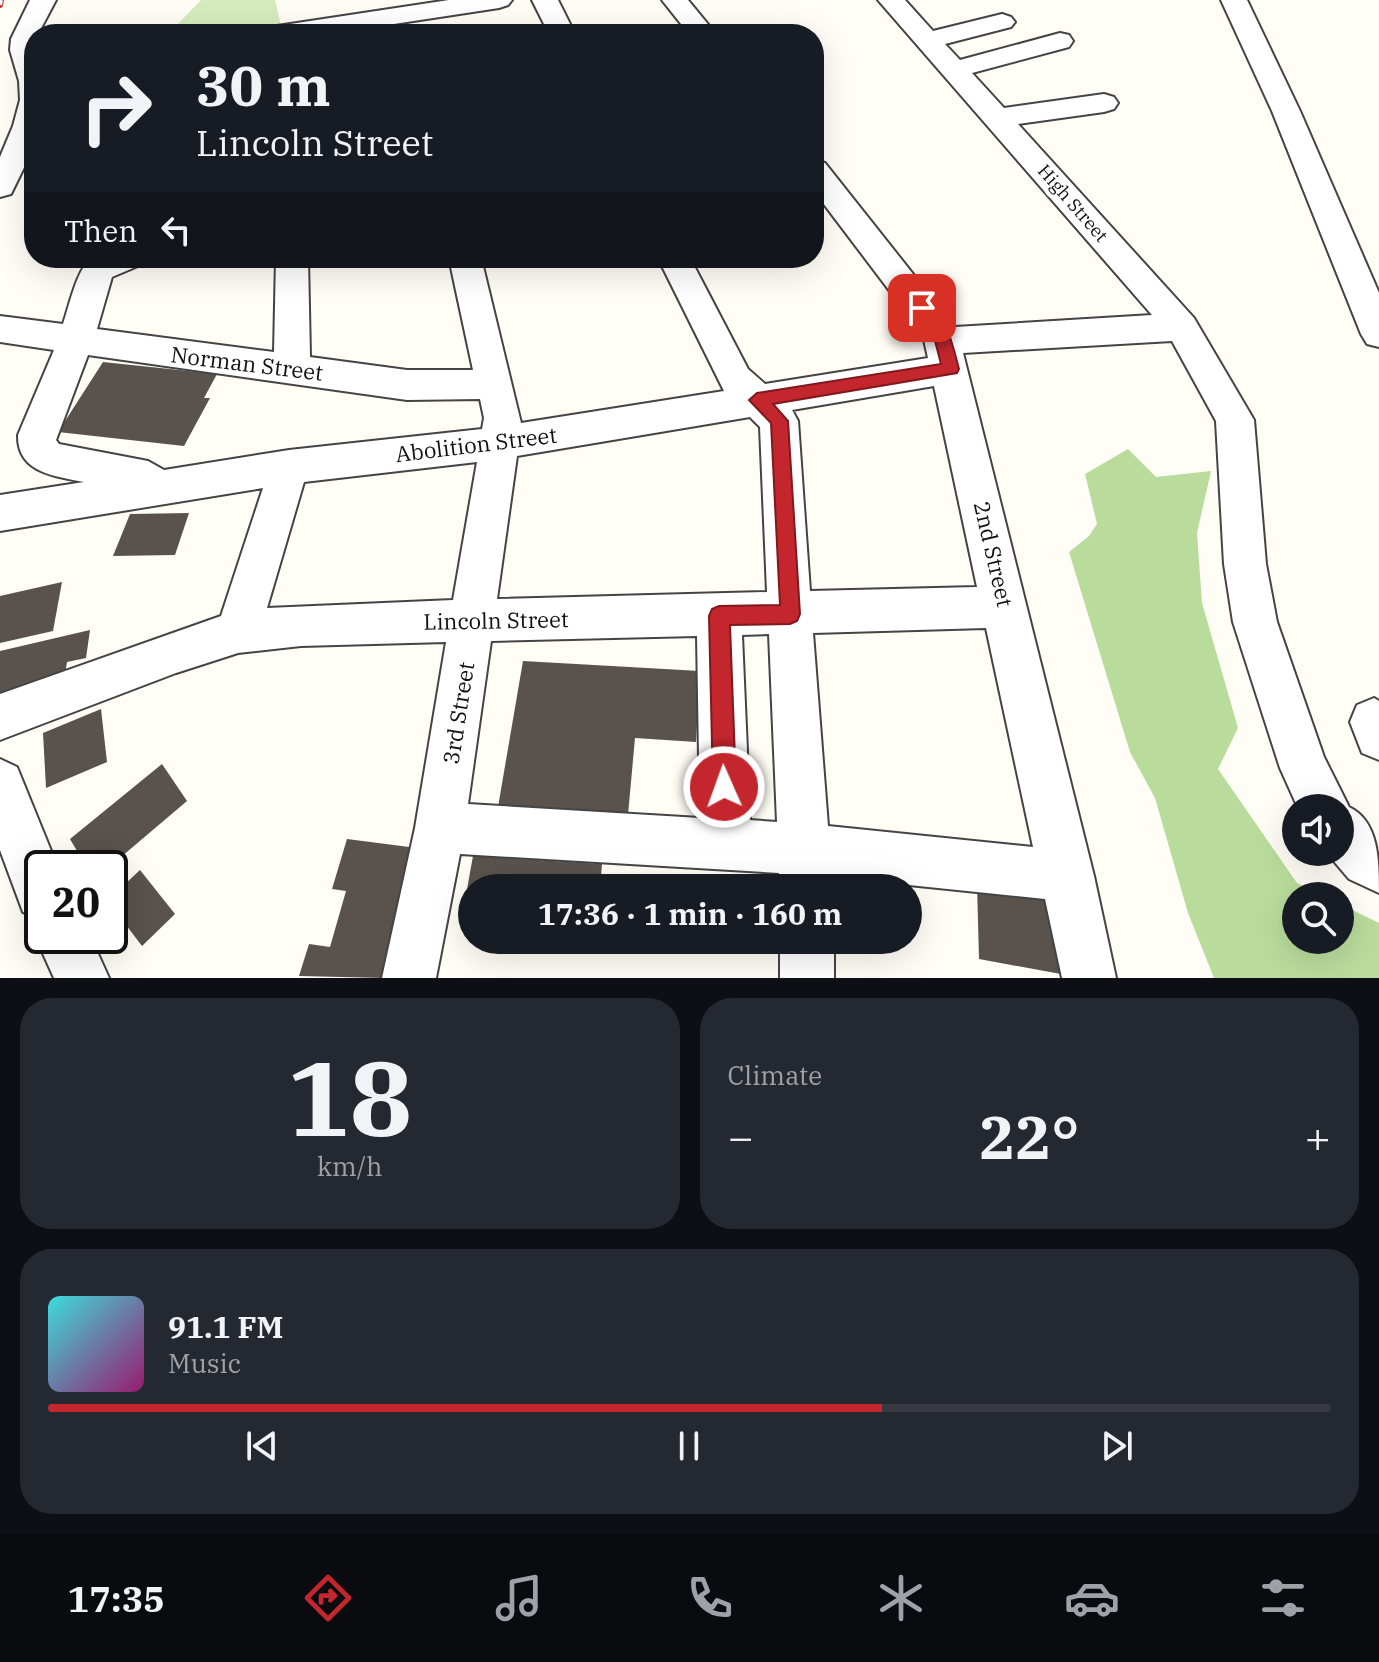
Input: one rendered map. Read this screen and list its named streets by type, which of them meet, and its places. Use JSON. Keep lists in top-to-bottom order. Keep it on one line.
{"streets":{"street":["High Street","Norman Street","Abolition Street","2nd Street","Lincoln Street","3rd Street"]},"crossings":[["High Street","Abolition Street"],["Norman Street","3rd Street"],["Abolition Street","2nd Street"],["Abolition Street","3rd Street"],["2nd Street","Lincoln Street"],["Lincoln Street","3rd Street"]],"page":{"turn":["30 m","Lincoln Street"],"then":"Then","limit":"20","trip":"17:36 · 1 min · 160 m","tile":[["18","km/h"],"Climate"],"heat":["−","22°","+"],"song":["91.1 FM","Music"],"tabs":"17:35"}}
